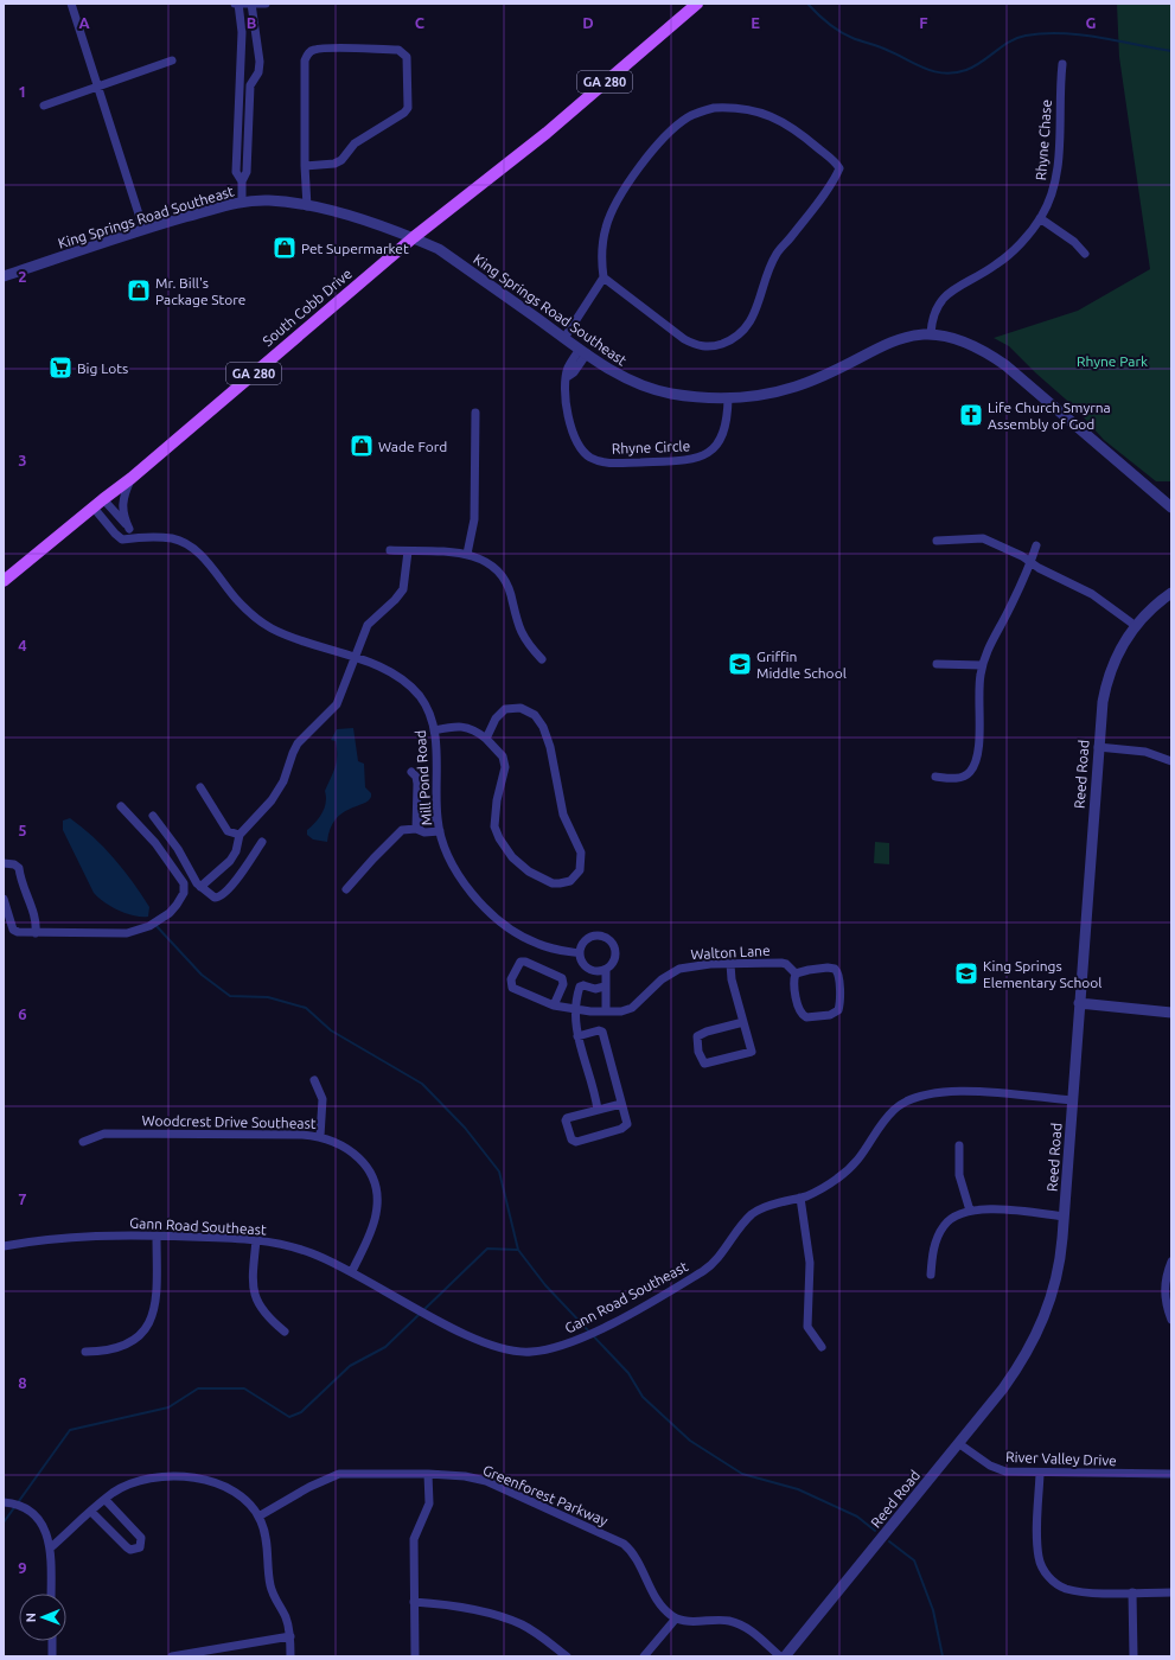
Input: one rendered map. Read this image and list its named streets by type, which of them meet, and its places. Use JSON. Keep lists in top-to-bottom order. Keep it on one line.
{"streets":{"main road":["GA 280","South Cobb Drive"],"street":["Rhyne Chase","King Springs Road Southeast","Rhyne Circle","Reed Road","Mill Pond Road","Walton Lane","Woodcrest Drive Southeast","Gann Road Southeast","River Valley Drive","Greenforest Parkway"]},"crossings":[["Rhyne Chase","King Springs Road Southeast"],["King Springs Road Southeast","South Cobb Drive"],["King Springs Road Southeast","Rhyne Circle"],["South Cobb Drive","Mill Pond Road"],["Reed Road","Gann Road Southeast"],["Reed Road","River Valley Drive"],["Woodcrest Drive Southeast","Gann Road Southeast"]],"parks":["Rhyne Park"],"places":{"shop":["Pet Supermarket","Mr. Bill's Package Store","Wade Ford"],"supermarket":["Big Lots"],"church":["Life Church Smyrna Assembly of God"],"school or university":["Griffin Middle School","King Springs Elementary School"]},"north":"left","grid":{"columns":["A","B","C","D","E","F","G"],"rows":["1","2","3","4","5","6","7","8","9"]}}
